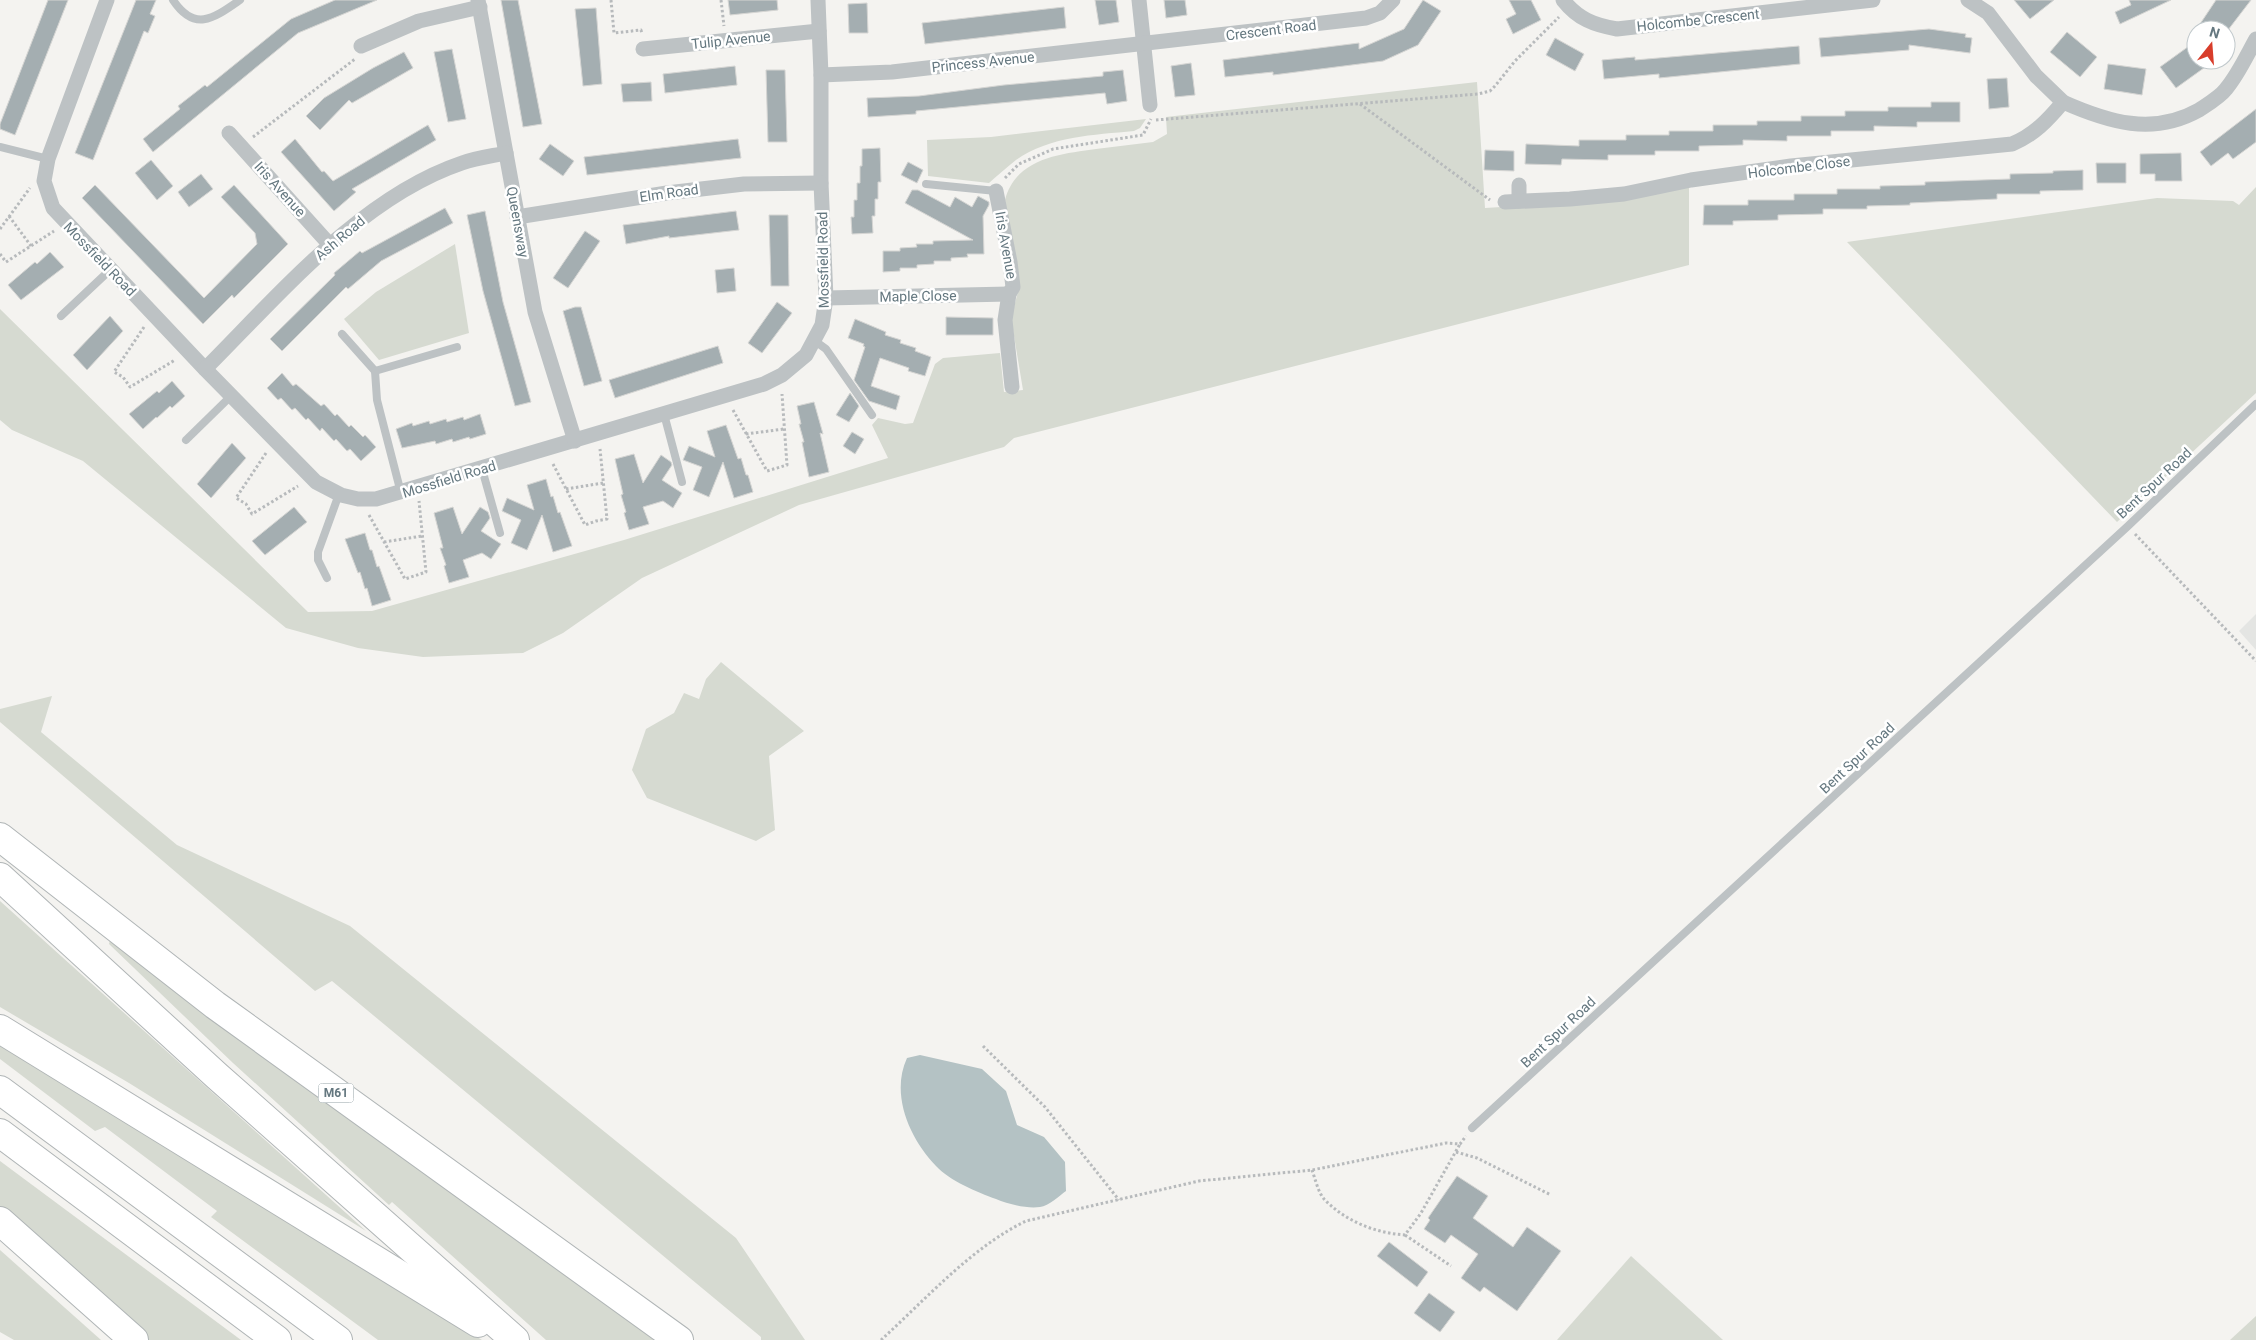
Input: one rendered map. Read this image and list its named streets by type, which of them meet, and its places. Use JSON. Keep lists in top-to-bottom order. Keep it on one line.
{"streets":{"highway":["M61"],"street":["Holcombe Crescent","Crescent Road","Tulip Avenue","Princess Avenue","Holcombe Close","Iris Avenue","Elm Road","Queensway","Ash Road","Mossfield Road","Maple Close"],"lane":["Bent Spur Road"]},"crossings":[["Crescent Road","Princess Avenue"],["Tulip Avenue","Mossfield Road"],["Princess Avenue","Mossfield Road"],["Iris Avenue","Ash Road"],["Iris Avenue","Maple Close"],["Elm Road","Queensway"],["Elm Road","Mossfield Road"],["Queensway","Ash Road"],["Queensway","Mossfield Road"],["Ash Road","Mossfield Road"],["Mossfield Road","Maple Close"]],"north":"top"}
